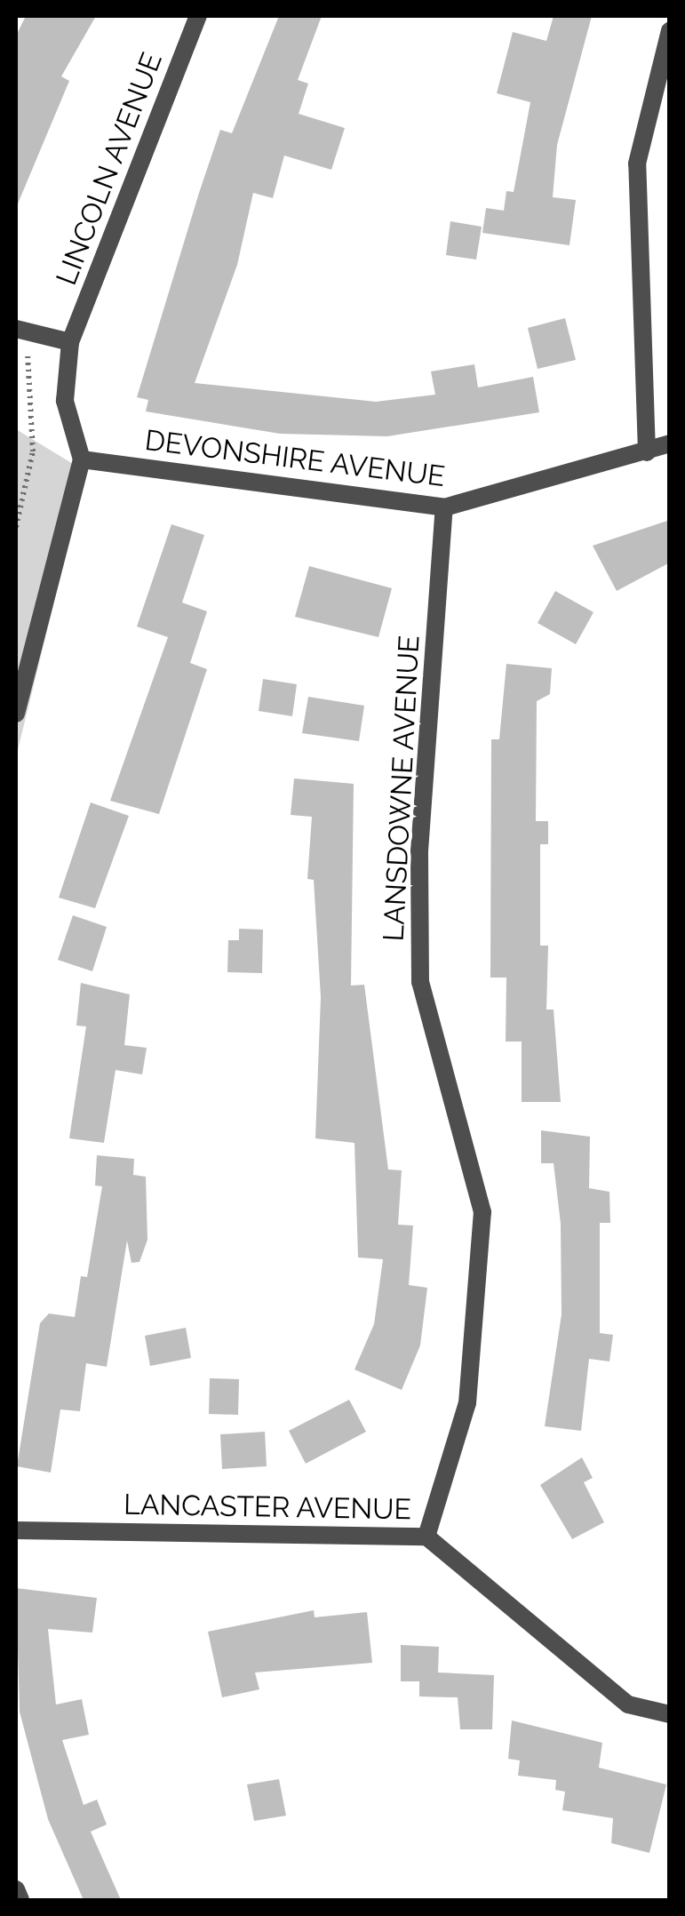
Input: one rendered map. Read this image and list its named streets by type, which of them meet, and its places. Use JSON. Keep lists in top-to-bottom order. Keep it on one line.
{"streets":{"street":["LINCOLN AVENUE","DEVONSHIRE AVENUE","LANSDOWNE AVENUE","LANCASTER AVENUE"]},"crossings":[["DEVONSHIRE AVENUE","LANSDOWNE AVENUE"],["LANSDOWNE AVENUE","LANCASTER AVENUE"]]}
